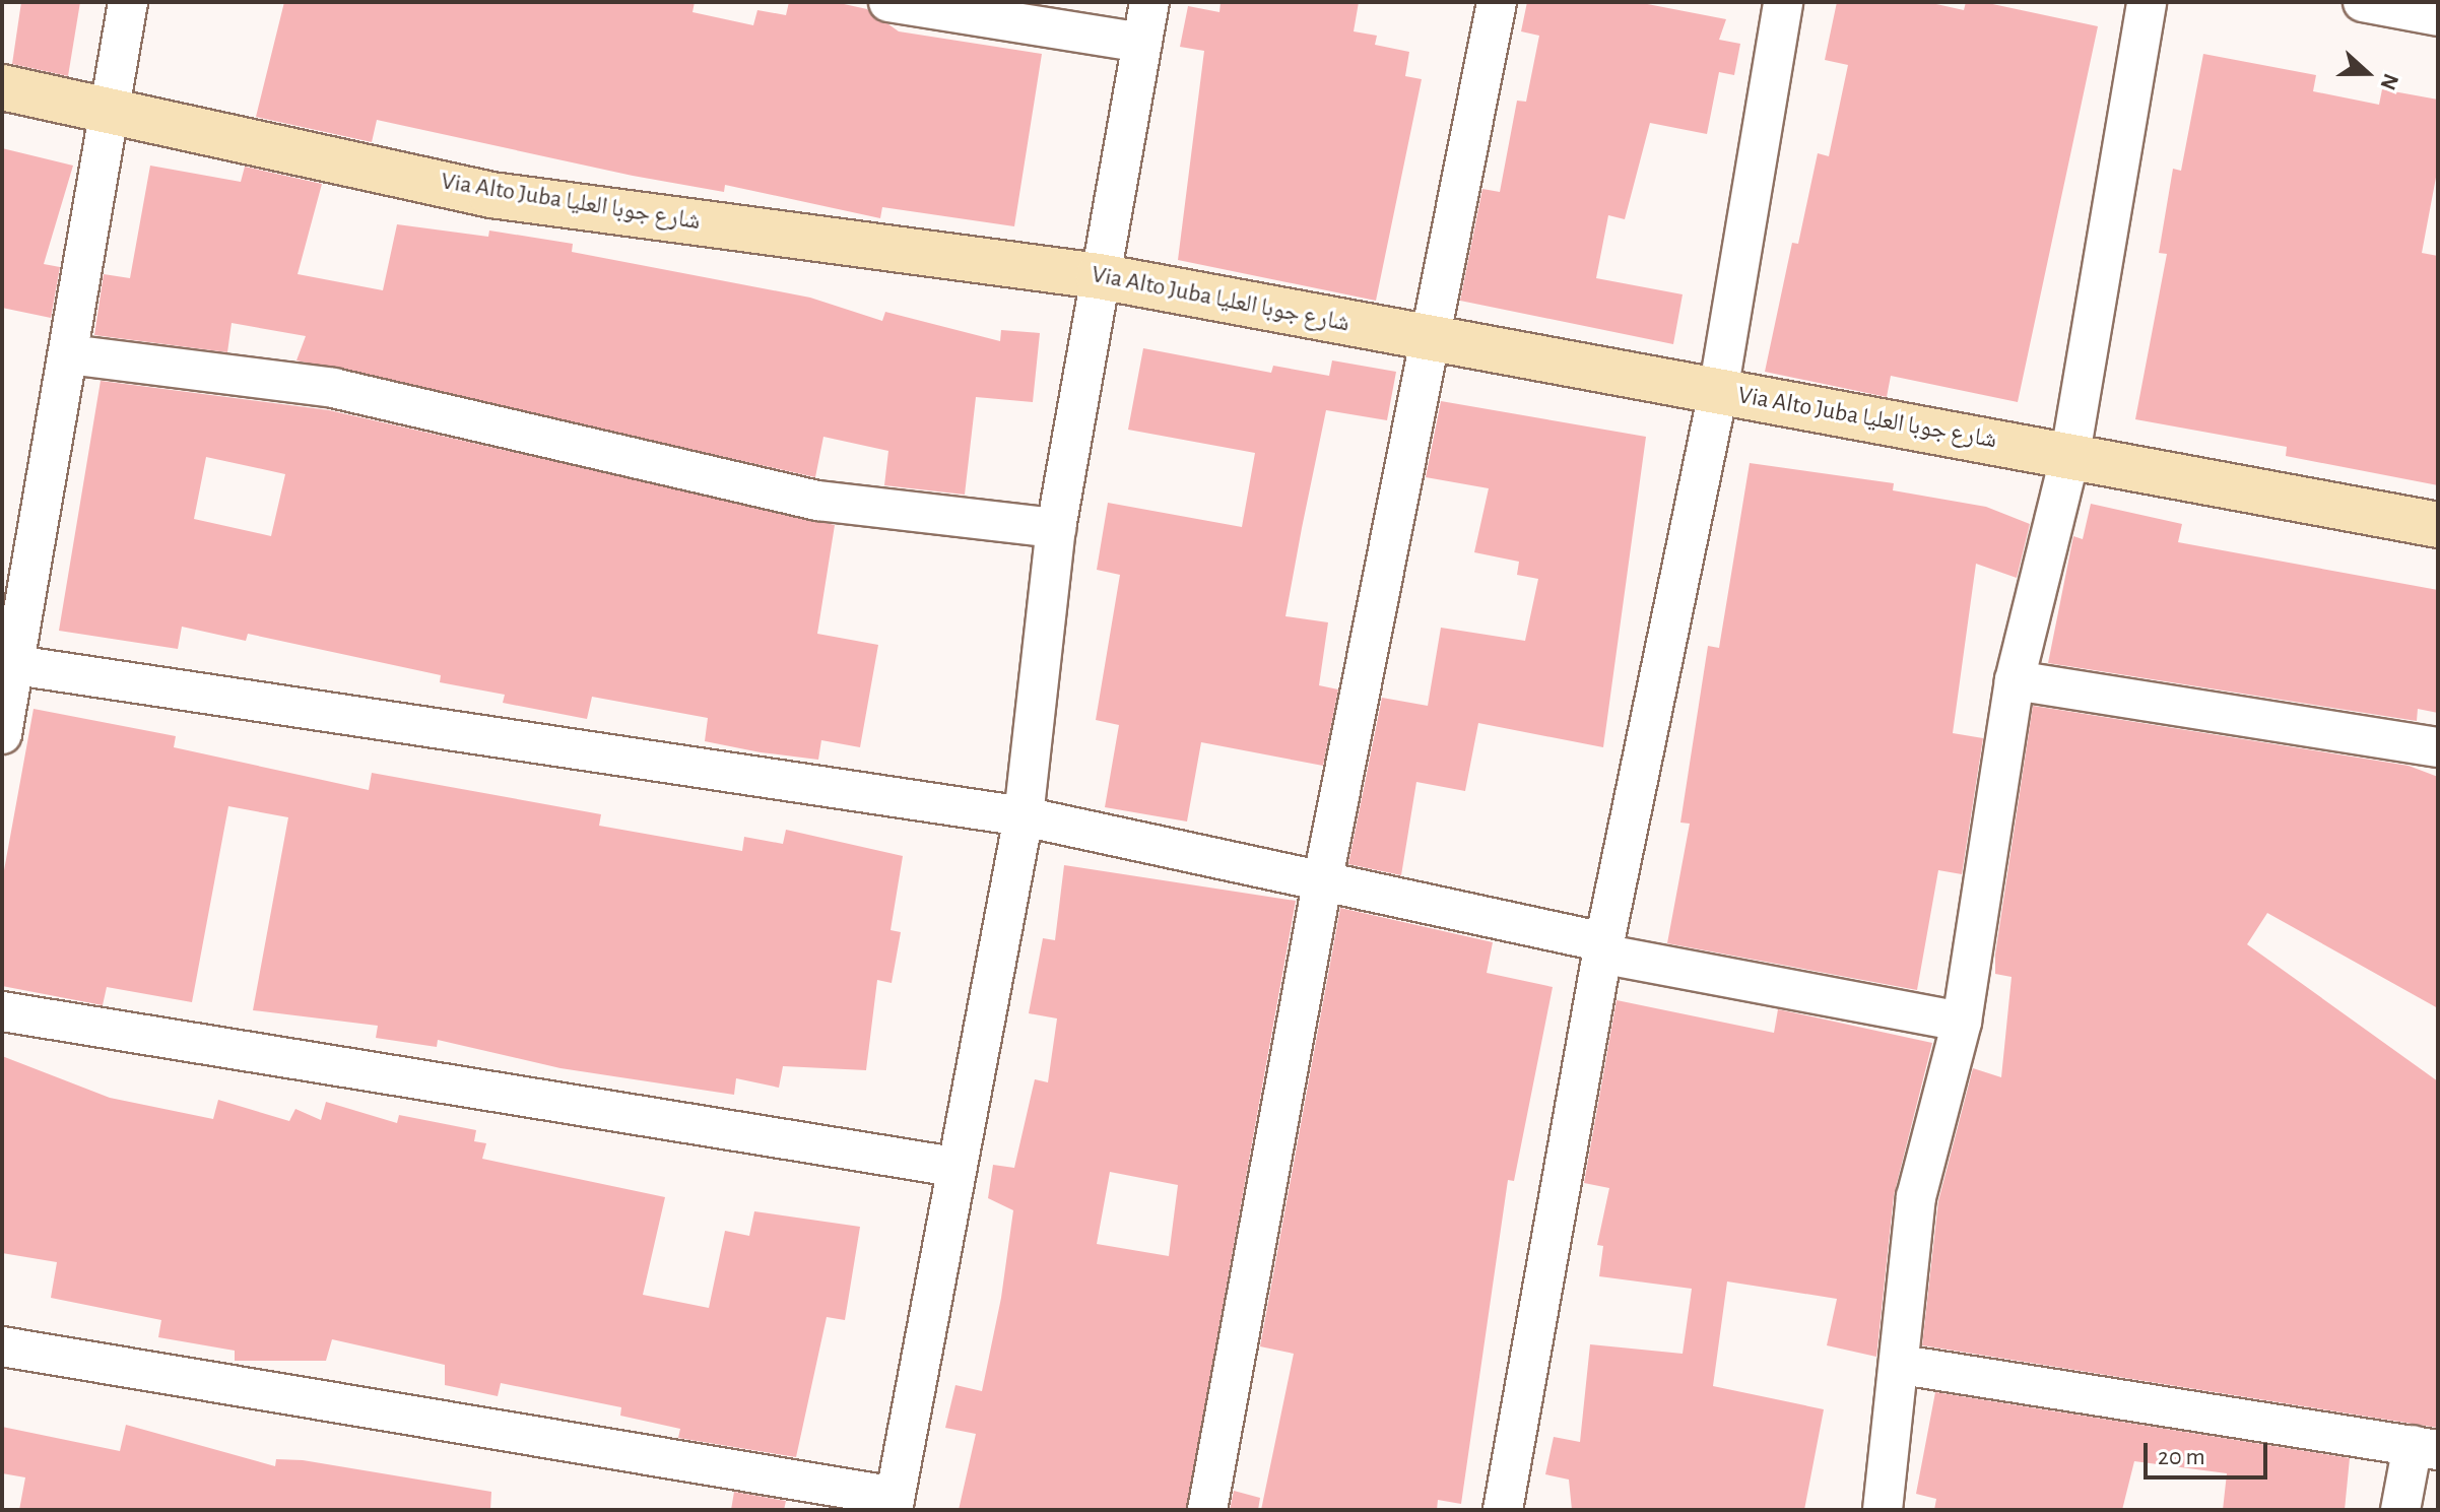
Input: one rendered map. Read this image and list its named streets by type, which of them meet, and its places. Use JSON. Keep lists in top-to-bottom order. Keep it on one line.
{"streets":{"street":["Via Alto Juba شارع جوبا العليا"]},"scale_bar":"20 m","north":"right"}
